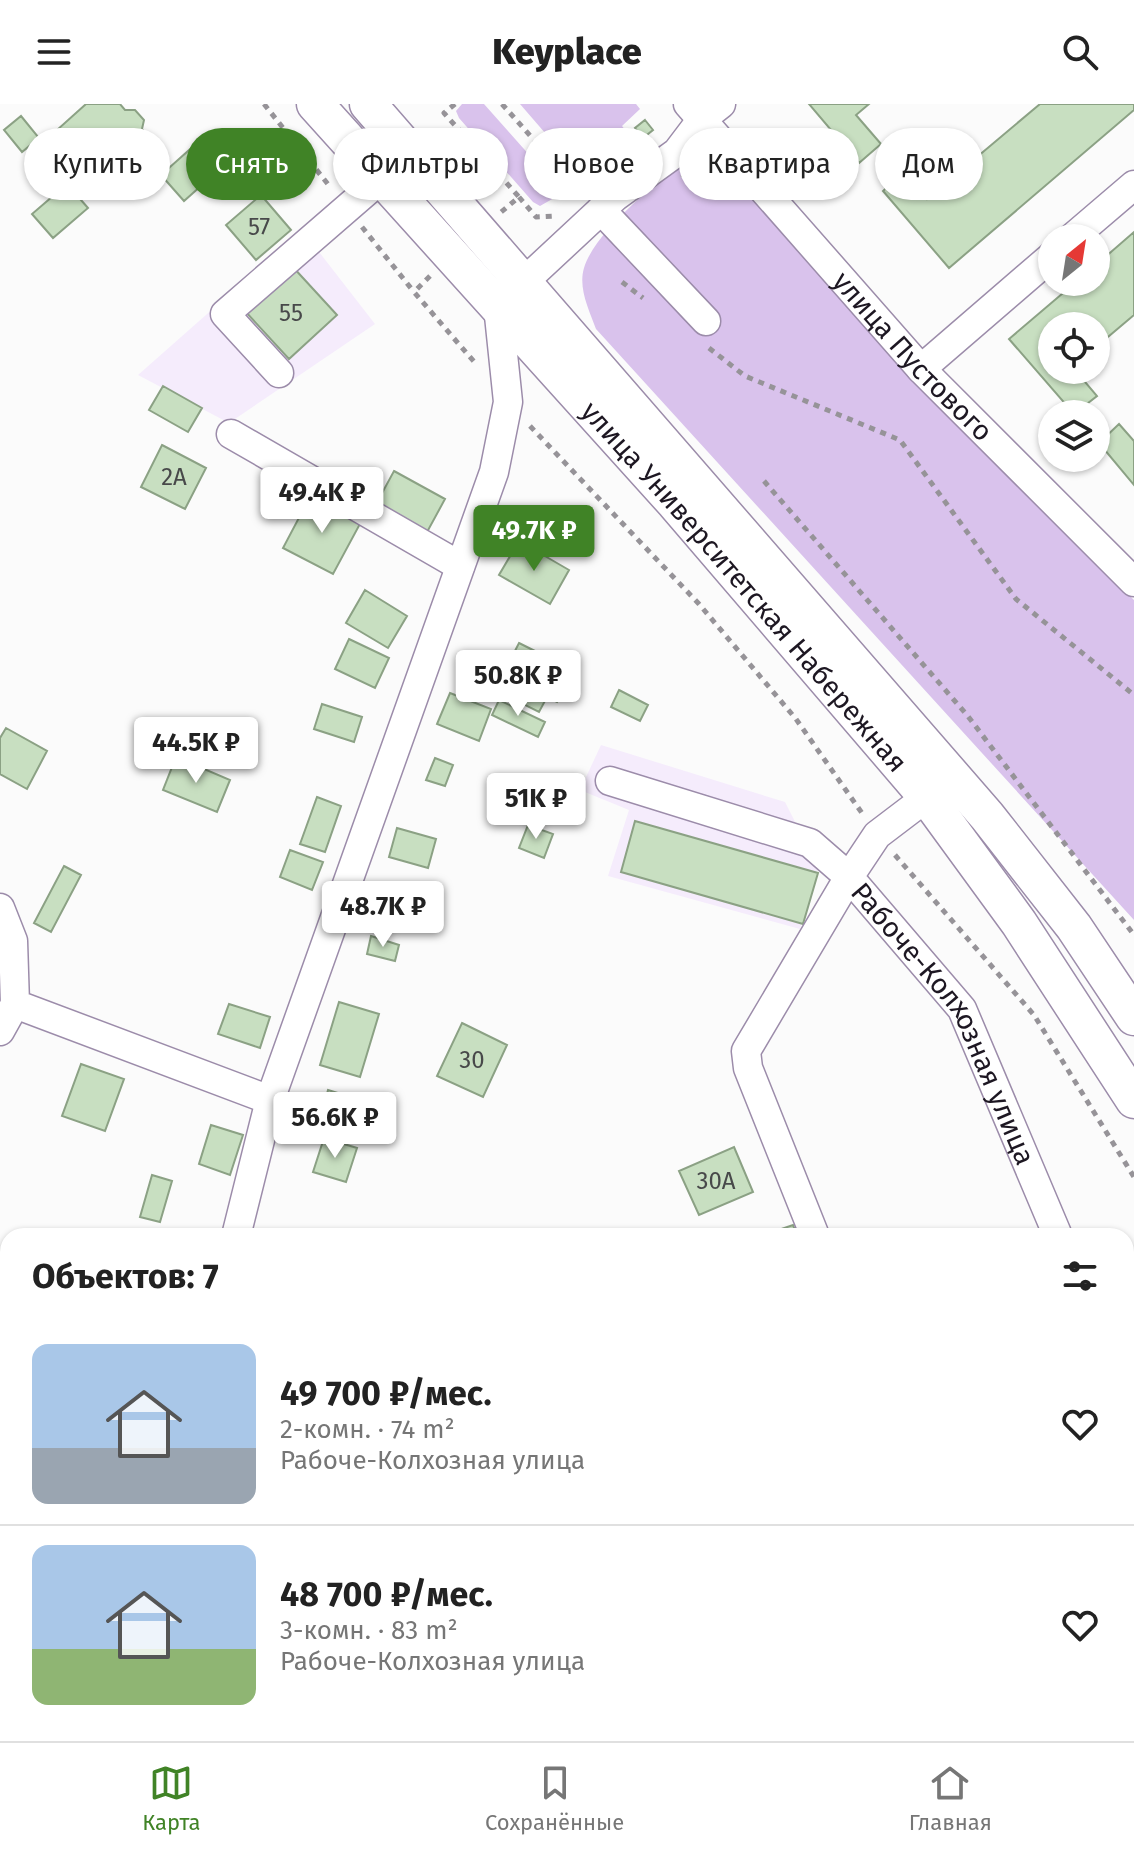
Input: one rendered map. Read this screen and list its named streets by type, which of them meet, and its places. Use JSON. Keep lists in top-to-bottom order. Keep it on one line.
{"streets":{"main road":["улица Университетская Набережная"],"street":["улица Пустового","Рабоче-Колхозная улица"]},"crossings":[["улица Университетская Набережная","Рабоче-Колхозная улица"]],"house_numbers":["57","55","2А","30","30А"],"north":"top right","page":{"header":"Keyplace","chip":["Купить","Снять","Фильтры","Новое","Квартира","Дом"],"price":["49.4K ₽","49.7K ₽","50.8K ₽","44.5K ₽","51K ₽","48.7K ₽","56.6K ₽"],"heading":"Объектов: 7","list":[{"name":"49 700 ₽/мес.","note":"2-комн. · 74 m² · Рабоче-Колхозная улица"},{"name":"48 700 ₽/мес.","note":"3-комн. · 83 m² · Рабоче-Колхозная улица"}],"tabs":["Карта","Сохранённые","Главная"]}}
